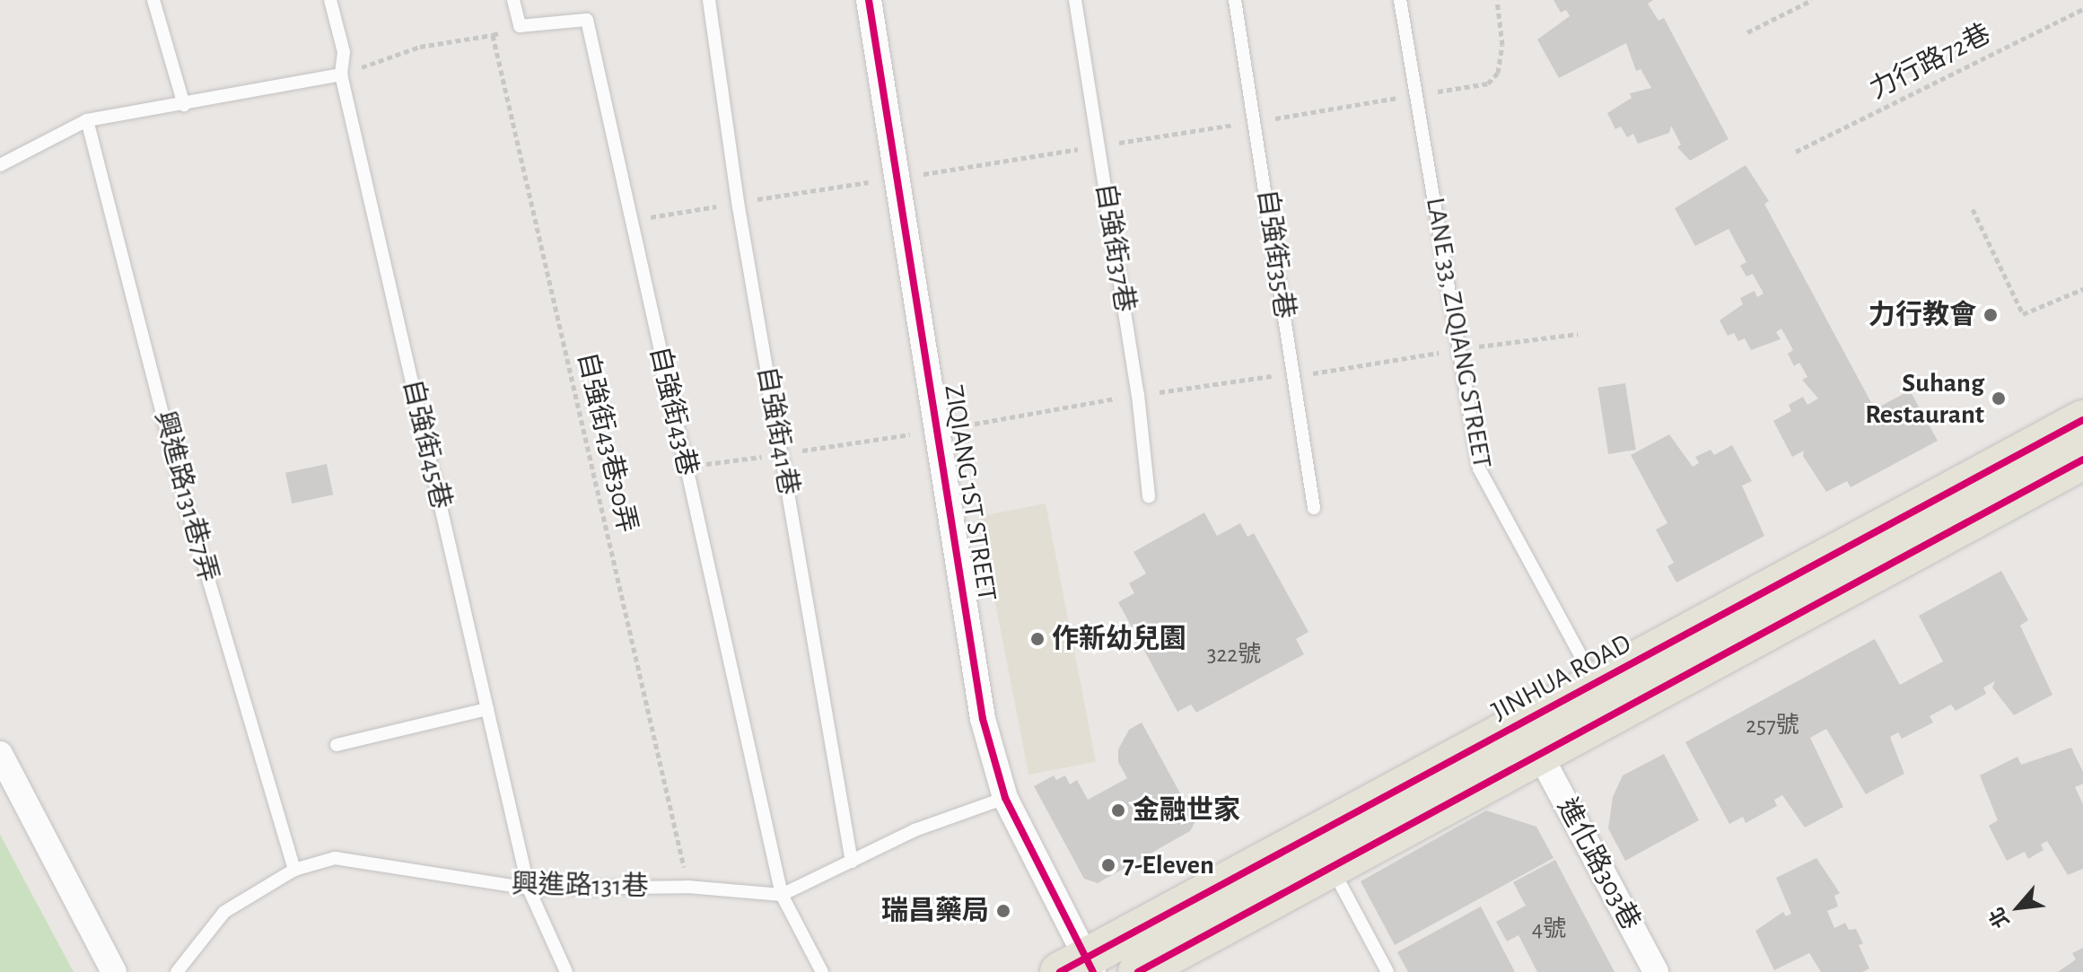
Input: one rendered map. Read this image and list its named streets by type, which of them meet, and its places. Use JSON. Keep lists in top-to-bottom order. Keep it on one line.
{"streets":{"main road":["JINHUA ROAD"],"street":["ZIQIANG 1ST STREET","進化路303巷"],"lane":["自強街37巷","自強街35巷","LANE 33, ZIQIANG STREET","自強街43巷","自強街41巷","自強街45巷","興進路131巷7弄","興進路131巷"],"path":["力行路72巷","自強街43巷30弄"]},"crossings":[["LANE 33, ZIQIANG STREET","JINHUA ROAD"],["自強街43巷","興進路131巷"],["自強街43巷30弄","興進路131巷"],["自強街45巷","興進路131巷"],["ZIQIANG 1ST STREET","JINHUA ROAD"],["興進路131巷7弄","興進路131巷"],["JINHUA ROAD","進化路303巷"]],"places":["力行教會","Suhang Restaurant","作新幼兒園","金融世家","7-Eleven","瑞昌藥局"],"house_numbers":["322號","257號","4號"],"north":"bottom left"}
